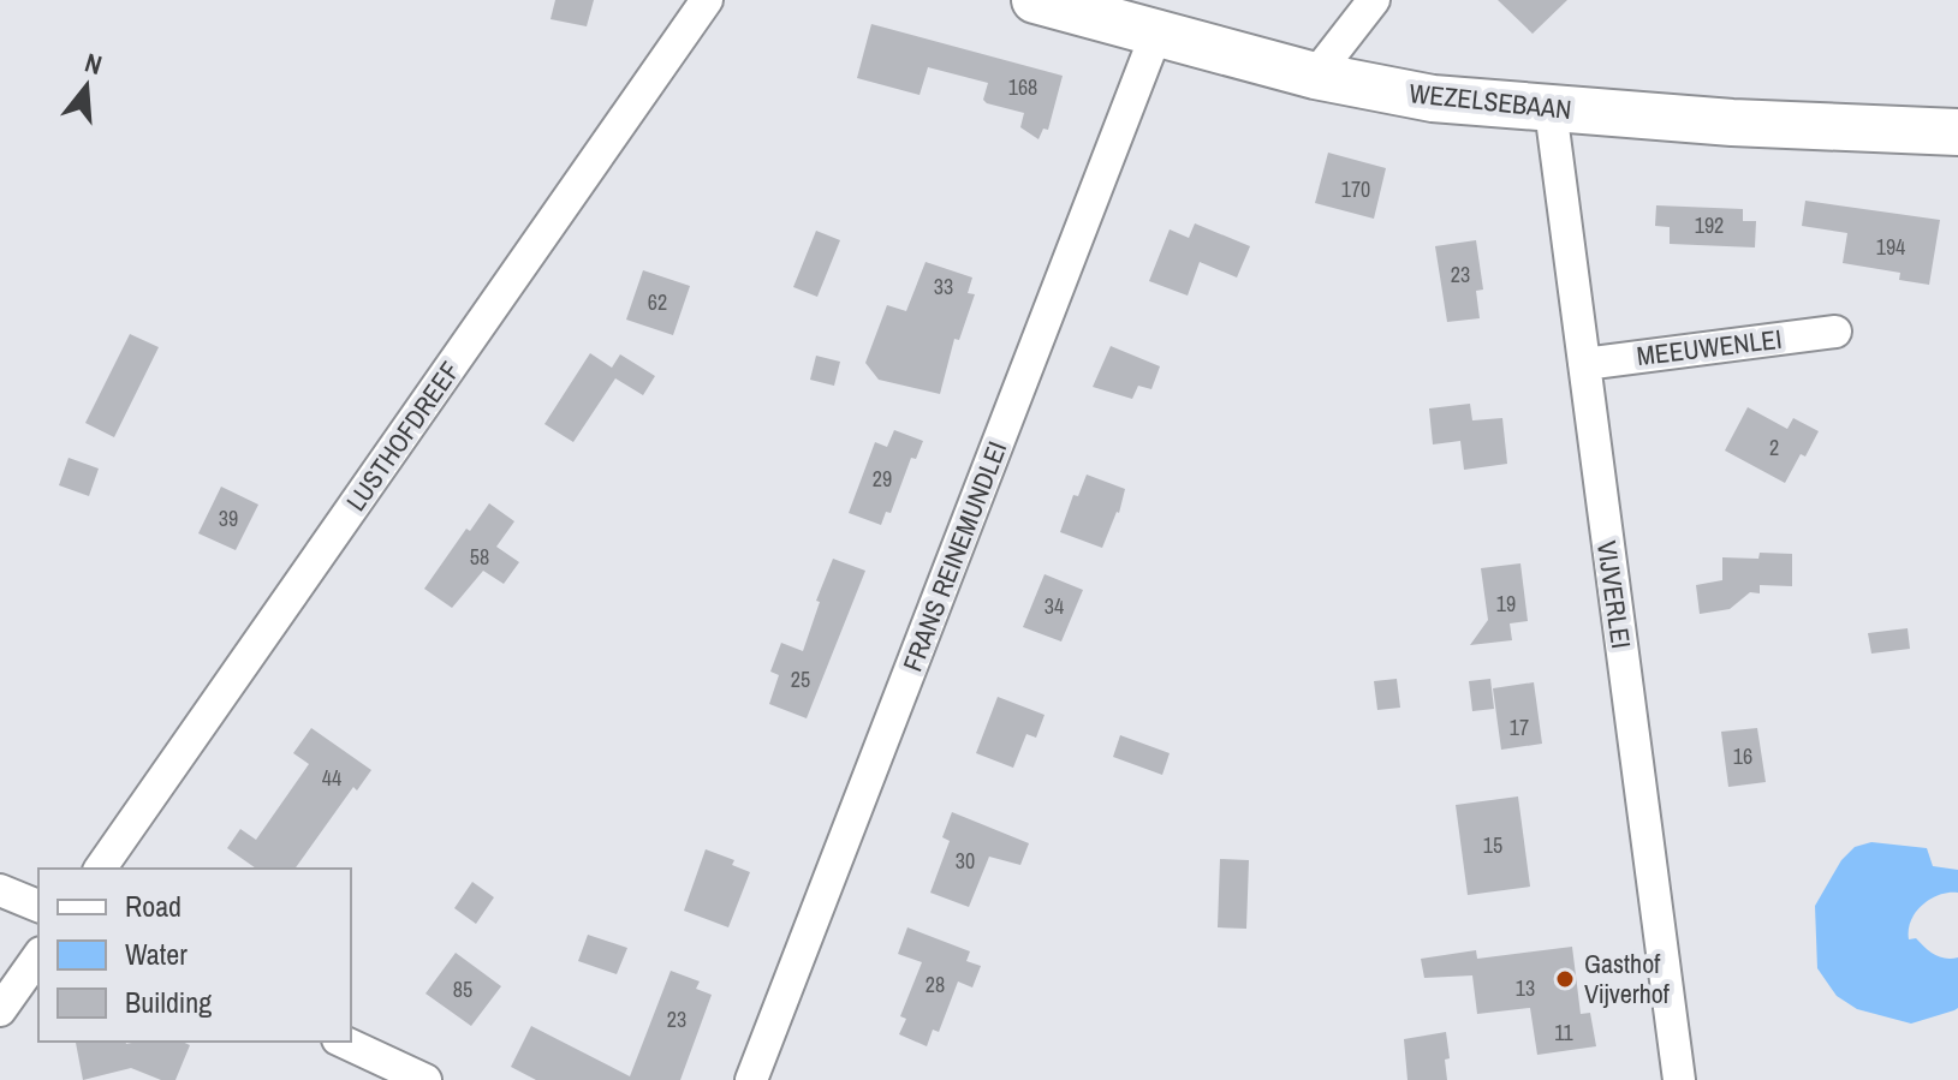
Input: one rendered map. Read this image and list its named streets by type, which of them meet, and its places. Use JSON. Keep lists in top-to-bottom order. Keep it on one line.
{"streets":{"street":["WEZELSEBAAN","MEEUWENLEI","LUSTHOFDREEF","FRANS REINEMUNDLEI","VIJVERLEI"]},"crossings":[["WEZELSEBAAN","FRANS REINEMUNDLEI"],["WEZELSEBAAN","VIJVERLEI"],["MEEUWENLEI","VIJVERLEI"]],"places":["Gasthof Vijverhof"],"house_numbers":["168","170","192","194","23","33","62","2","29","39","58","19","34","25","17","16","44","15","30","28","13","85","23","11"],"legend":["Road","Water","Building"],"north":"top"}
